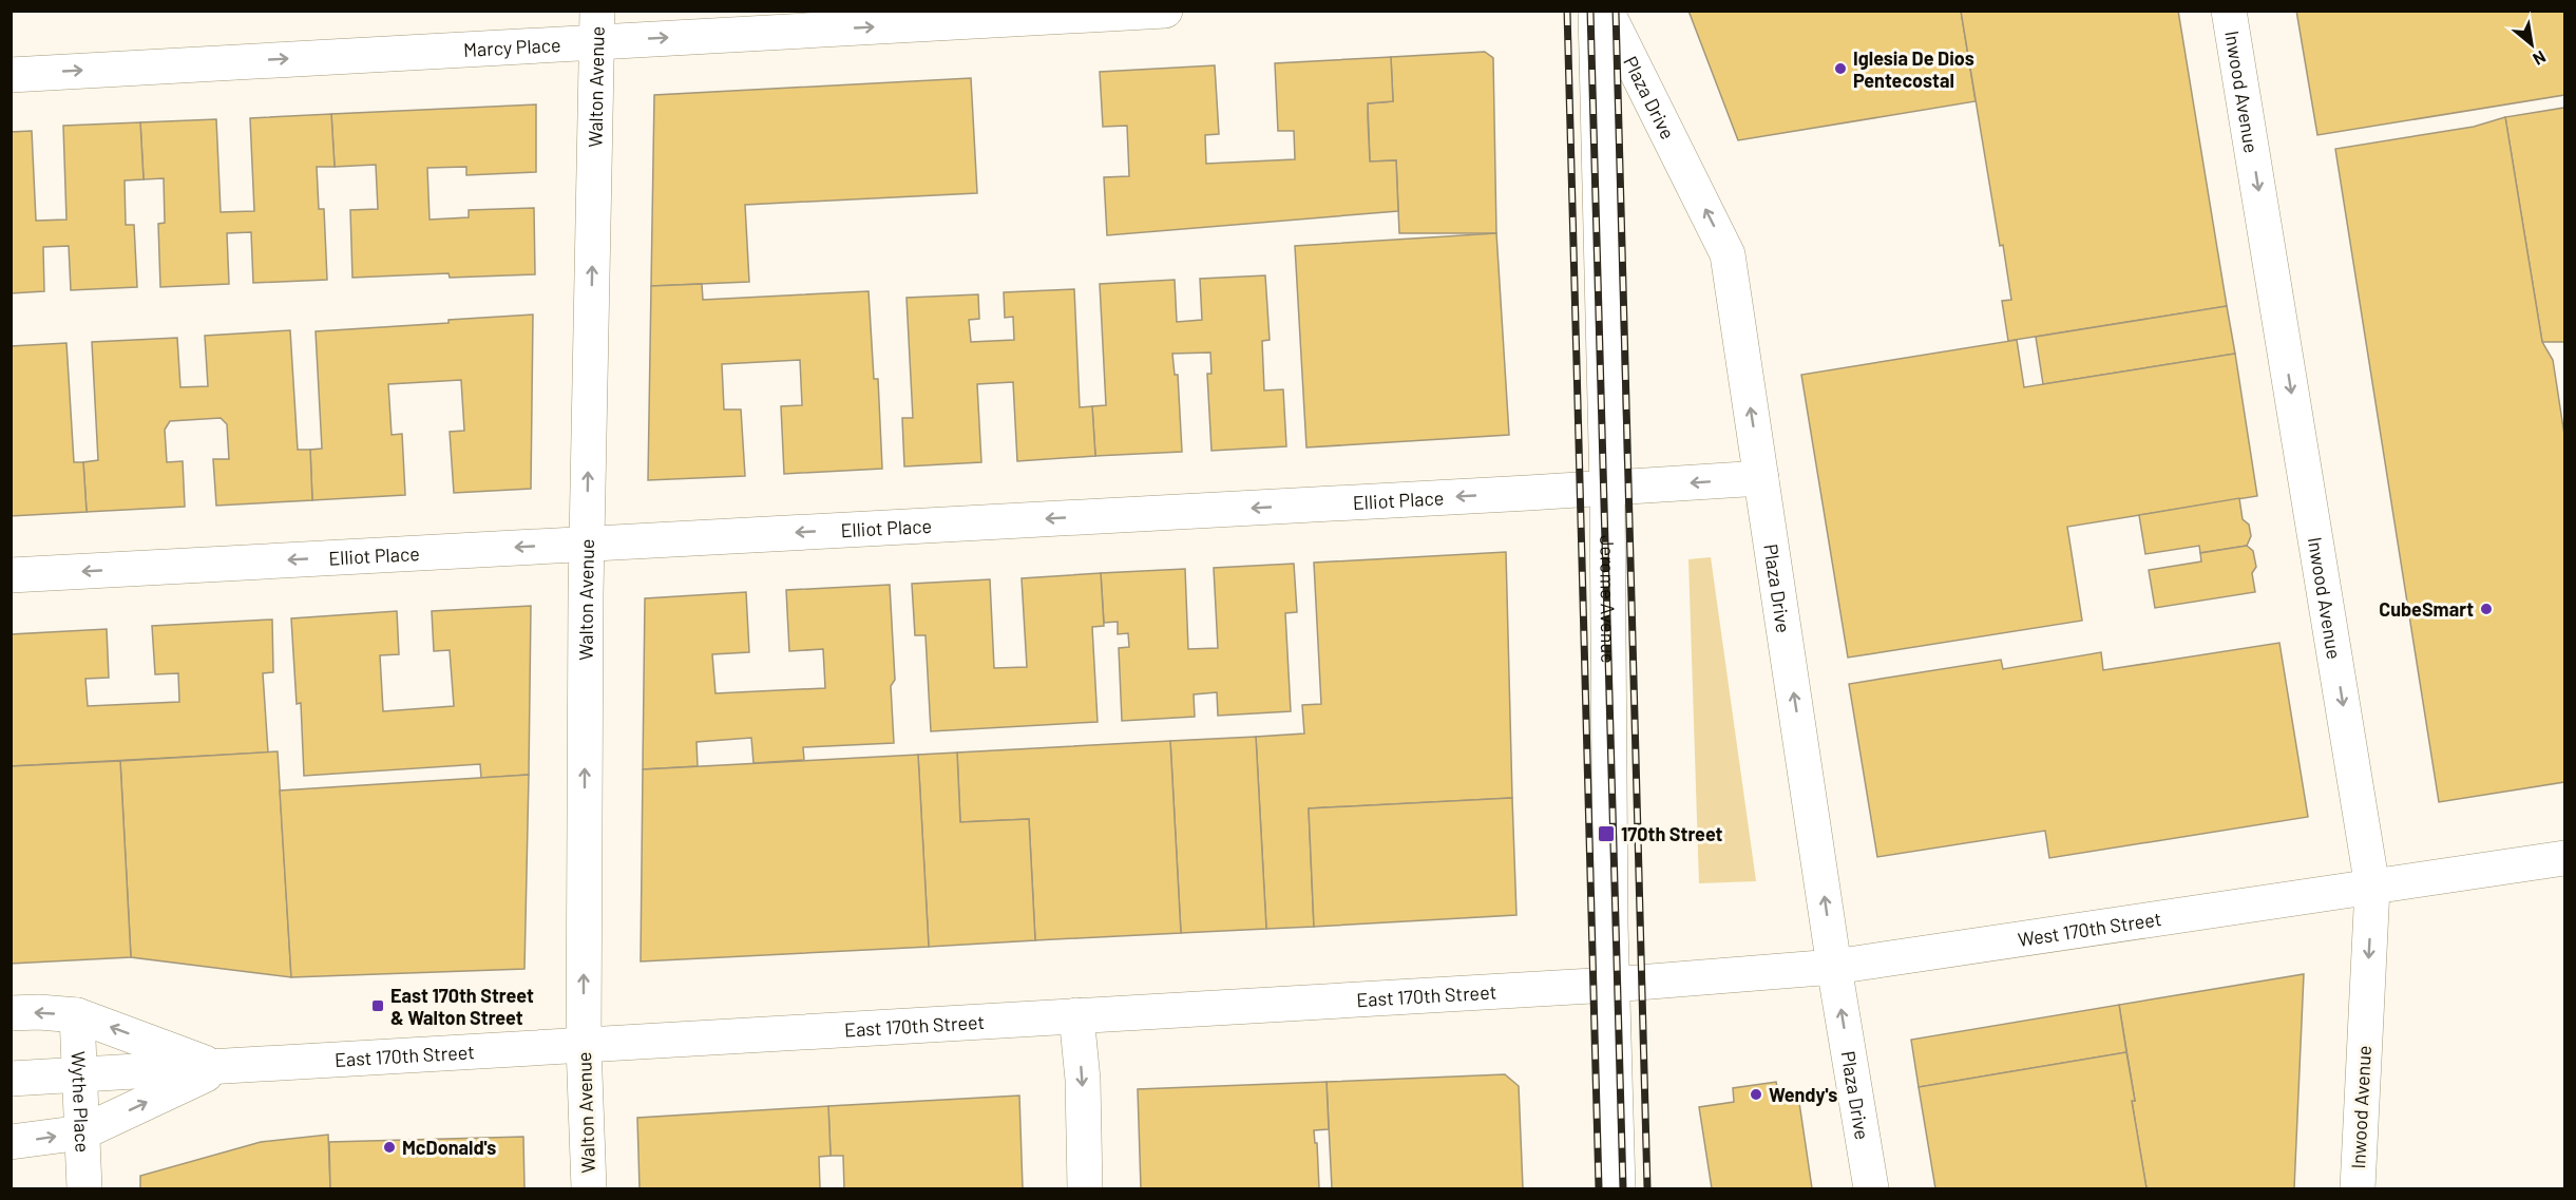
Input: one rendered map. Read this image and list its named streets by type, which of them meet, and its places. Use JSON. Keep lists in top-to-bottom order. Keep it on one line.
{"streets":{"street":["Marcy Place","Walton Avenue","Inwood Avenue","Plaza Drive","Elliot Place","Jerome Avenue","West 170th Street","East 170th Street","Wythe Place"]},"crossings":[["Marcy Place","Walton Avenue"],["Walton Avenue","Elliot Place"],["Walton Avenue","East 170th Street"],["Inwood Avenue","West 170th Street"],["Plaza Drive","Elliot Place"],["Plaza Drive","West 170th Street"],["Elliot Place","Jerome Avenue"],["Jerome Avenue","West 170th Street"],["Jerome Avenue","East 170th Street"],["West 170th Street","East 170th Street"],["East 170th Street","Wythe Place"]],"one_way":["Marcy Place","Walton Avenue","Inwood Avenue","Plaza Drive","Elliot Place"],"places":{"other":["Iglesia De Dios Pentecostal","CubeSmart","Wendy's","McDonald's"],"transit":["170th Street","East 170th Street & Walton Street"]},"north":"bottom right"}
